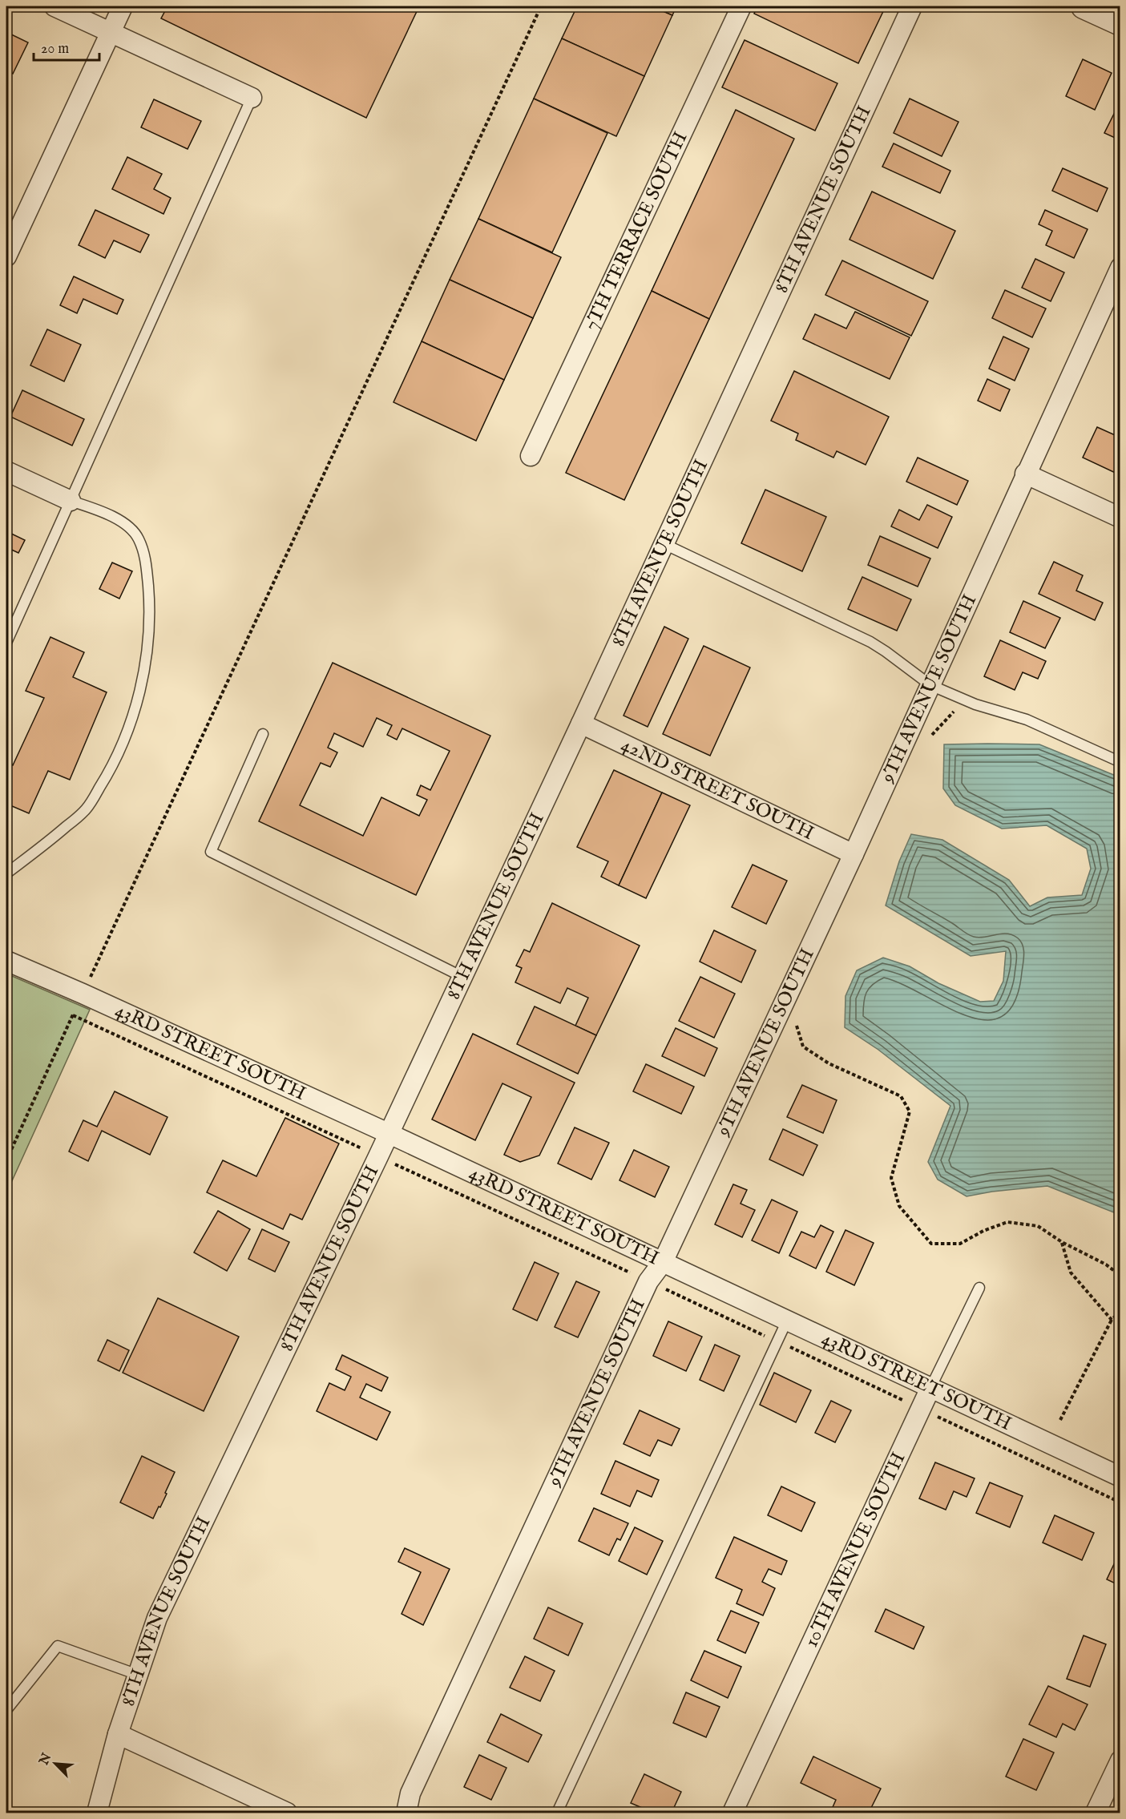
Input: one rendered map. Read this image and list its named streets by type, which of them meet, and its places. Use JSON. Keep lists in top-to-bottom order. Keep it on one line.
{"streets":{"street":["8TH AVENUE SOUTH","7TH TERRACE SOUTH","9TH AVENUE SOUTH","42ND STREET SOUTH","43RD STREET SOUTH","10TH AVENUE SOUTH"]},"crossings":[["8TH AVENUE SOUTH","42ND STREET SOUTH"],["8TH AVENUE SOUTH","43RD STREET SOUTH"],["9TH AVENUE SOUTH","42ND STREET SOUTH"],["9TH AVENUE SOUTH","43RD STREET SOUTH"],["43RD STREET SOUTH","10TH AVENUE SOUTH"]],"scale_bar":"20 m","north":"top left"}
